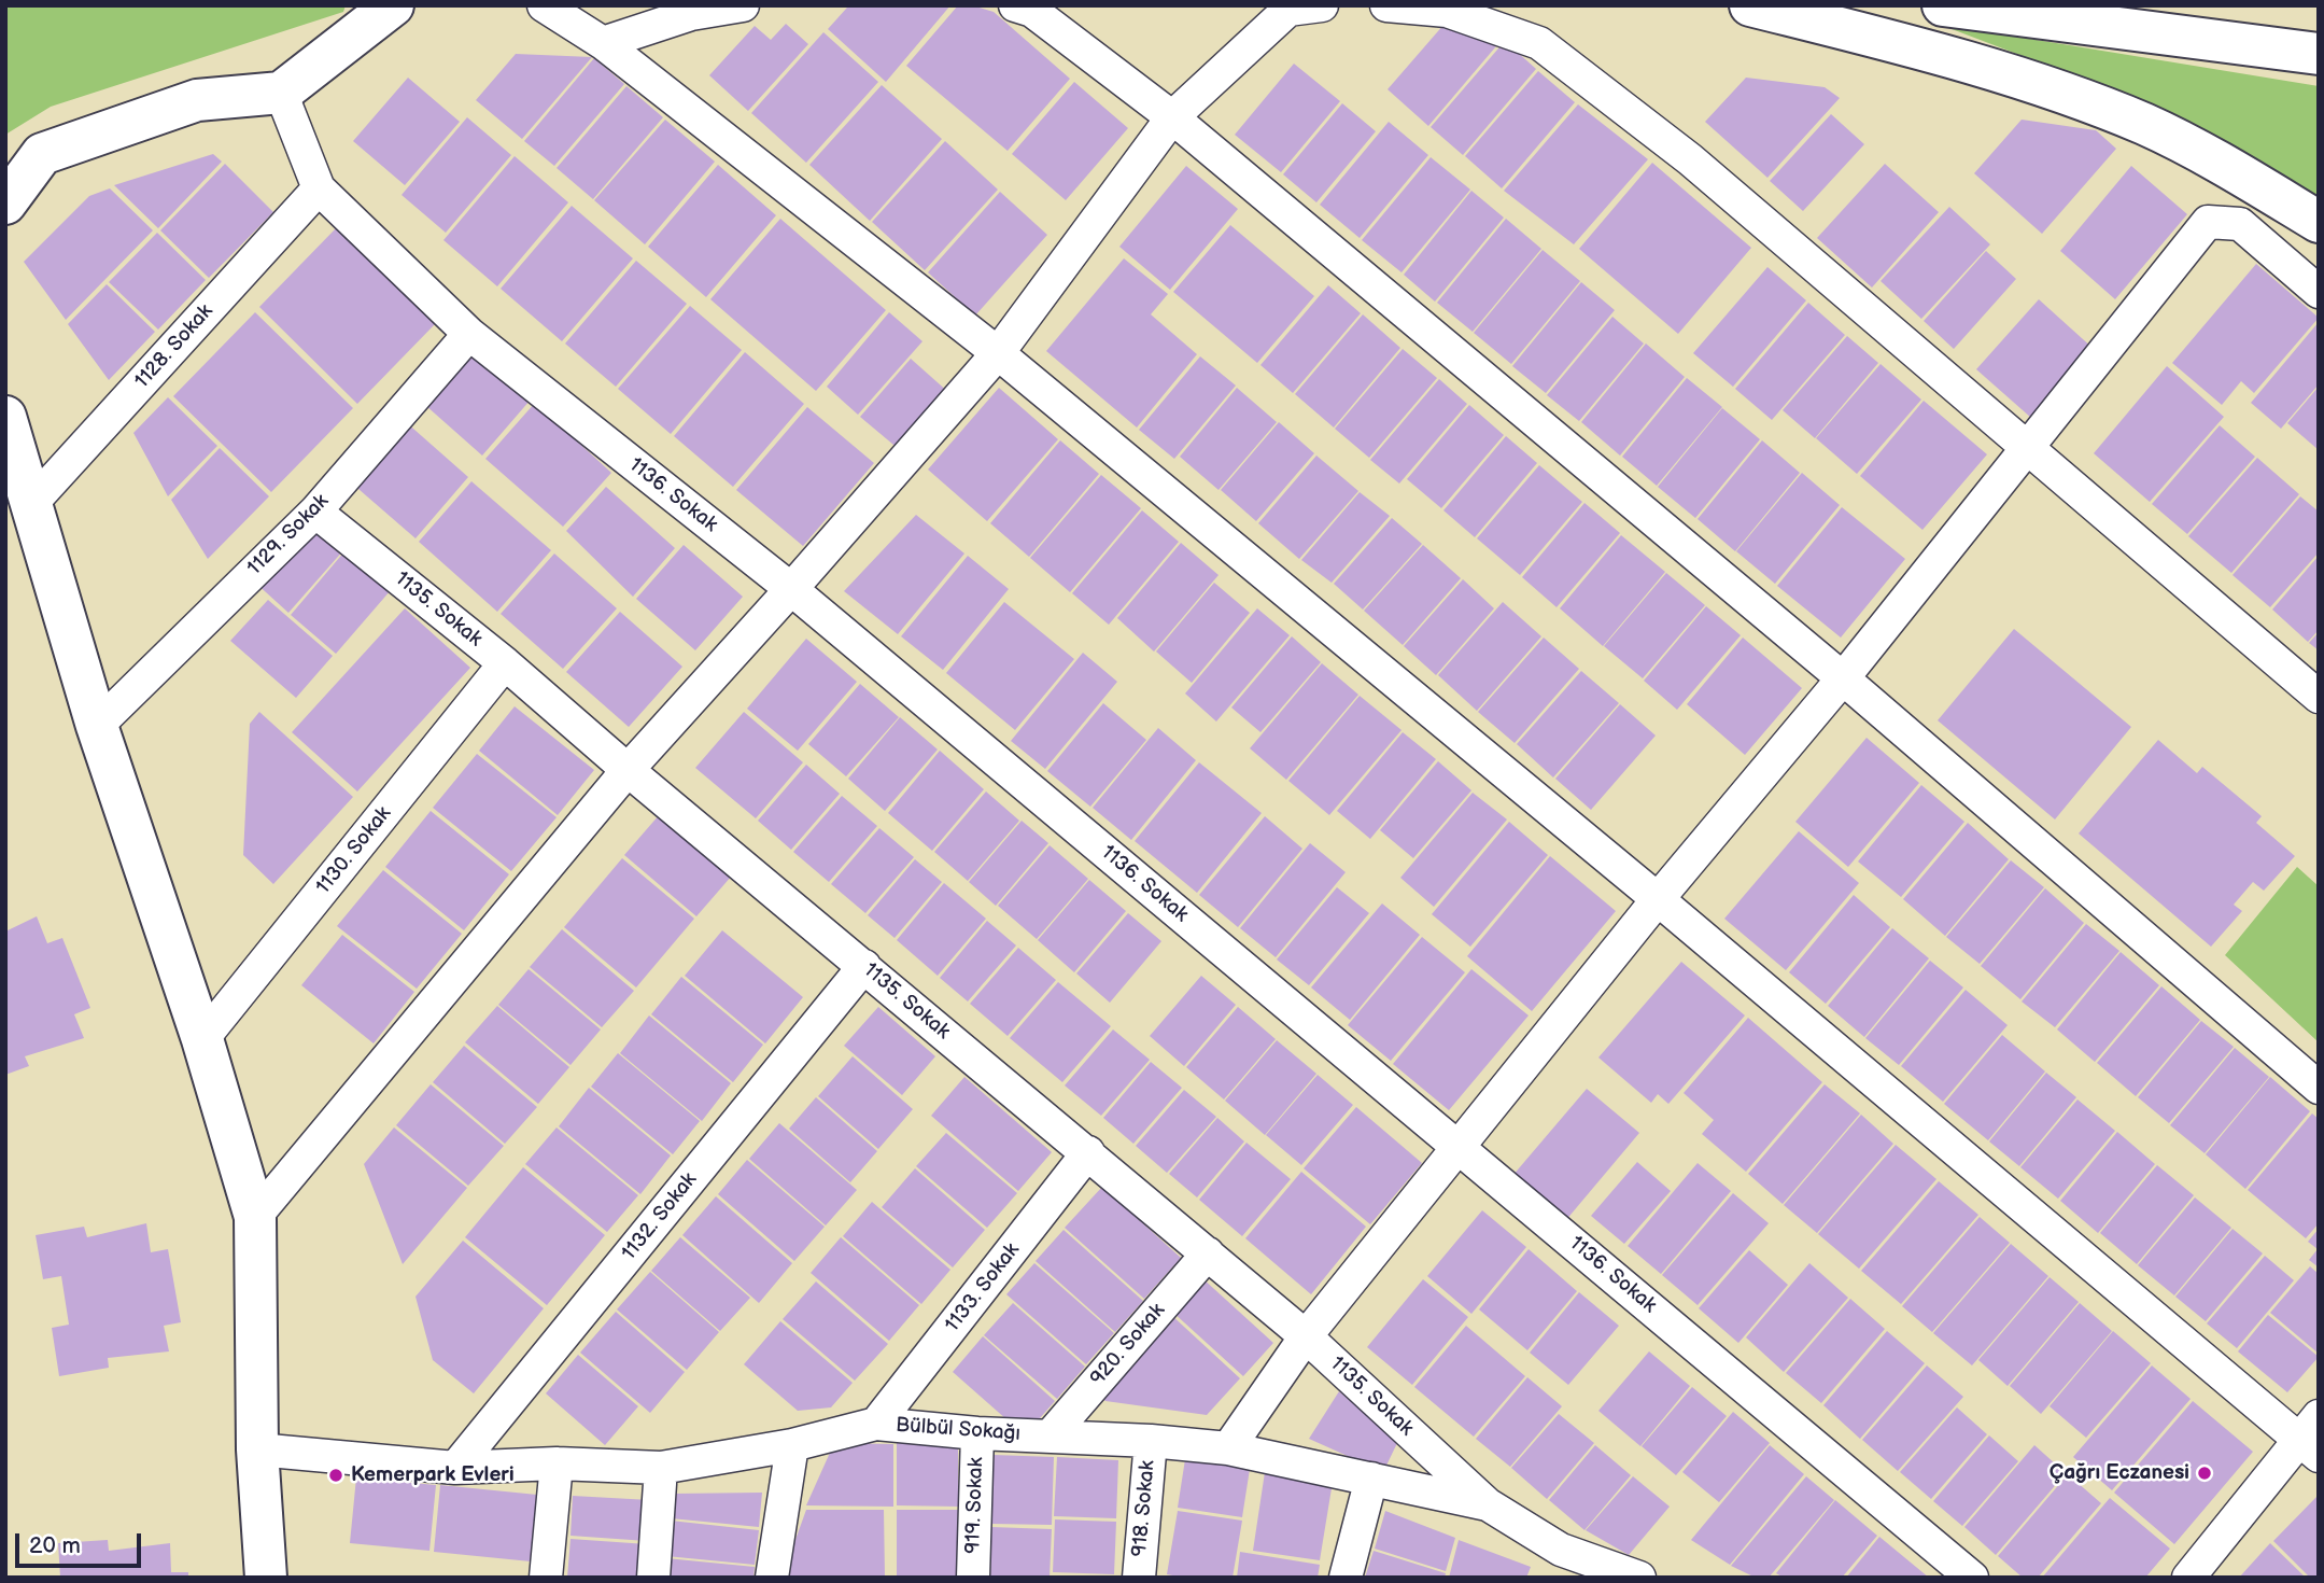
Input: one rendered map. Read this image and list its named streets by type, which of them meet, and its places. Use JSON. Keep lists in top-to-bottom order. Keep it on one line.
{"streets":{"street":["1128. Sokak","1136. Sokak","1129. Sokak","1135. Sokak","1130. Sokak","1132. Sokak","1133. Sokak","920. Sokak","Bülbül Sokağı","919. Sokak","918. Sokak"]},"crossings":[["1128. Sokak","1136. Sokak"],["1136. Sokak","1129. Sokak"],["1129. Sokak","1135. Sokak"],["1135. Sokak","1130. Sokak"],["1135. Sokak","1132. Sokak"],["1135. Sokak","1133. Sokak"],["1135. Sokak","920. Sokak"],["1135. Sokak","Bülbül Sokağı"],["1132. Sokak","Bülbül Sokağı"],["1133. Sokak","Bülbül Sokağı"],["920. Sokak","Bülbül Sokağı"],["Bülbül Sokağı","919. Sokak"],["Bülbül Sokağı","918. Sokak"]],"places":["Çağrı Eczanesi","Kemerpark Evleri"],"scale_bar":"20 m"}
